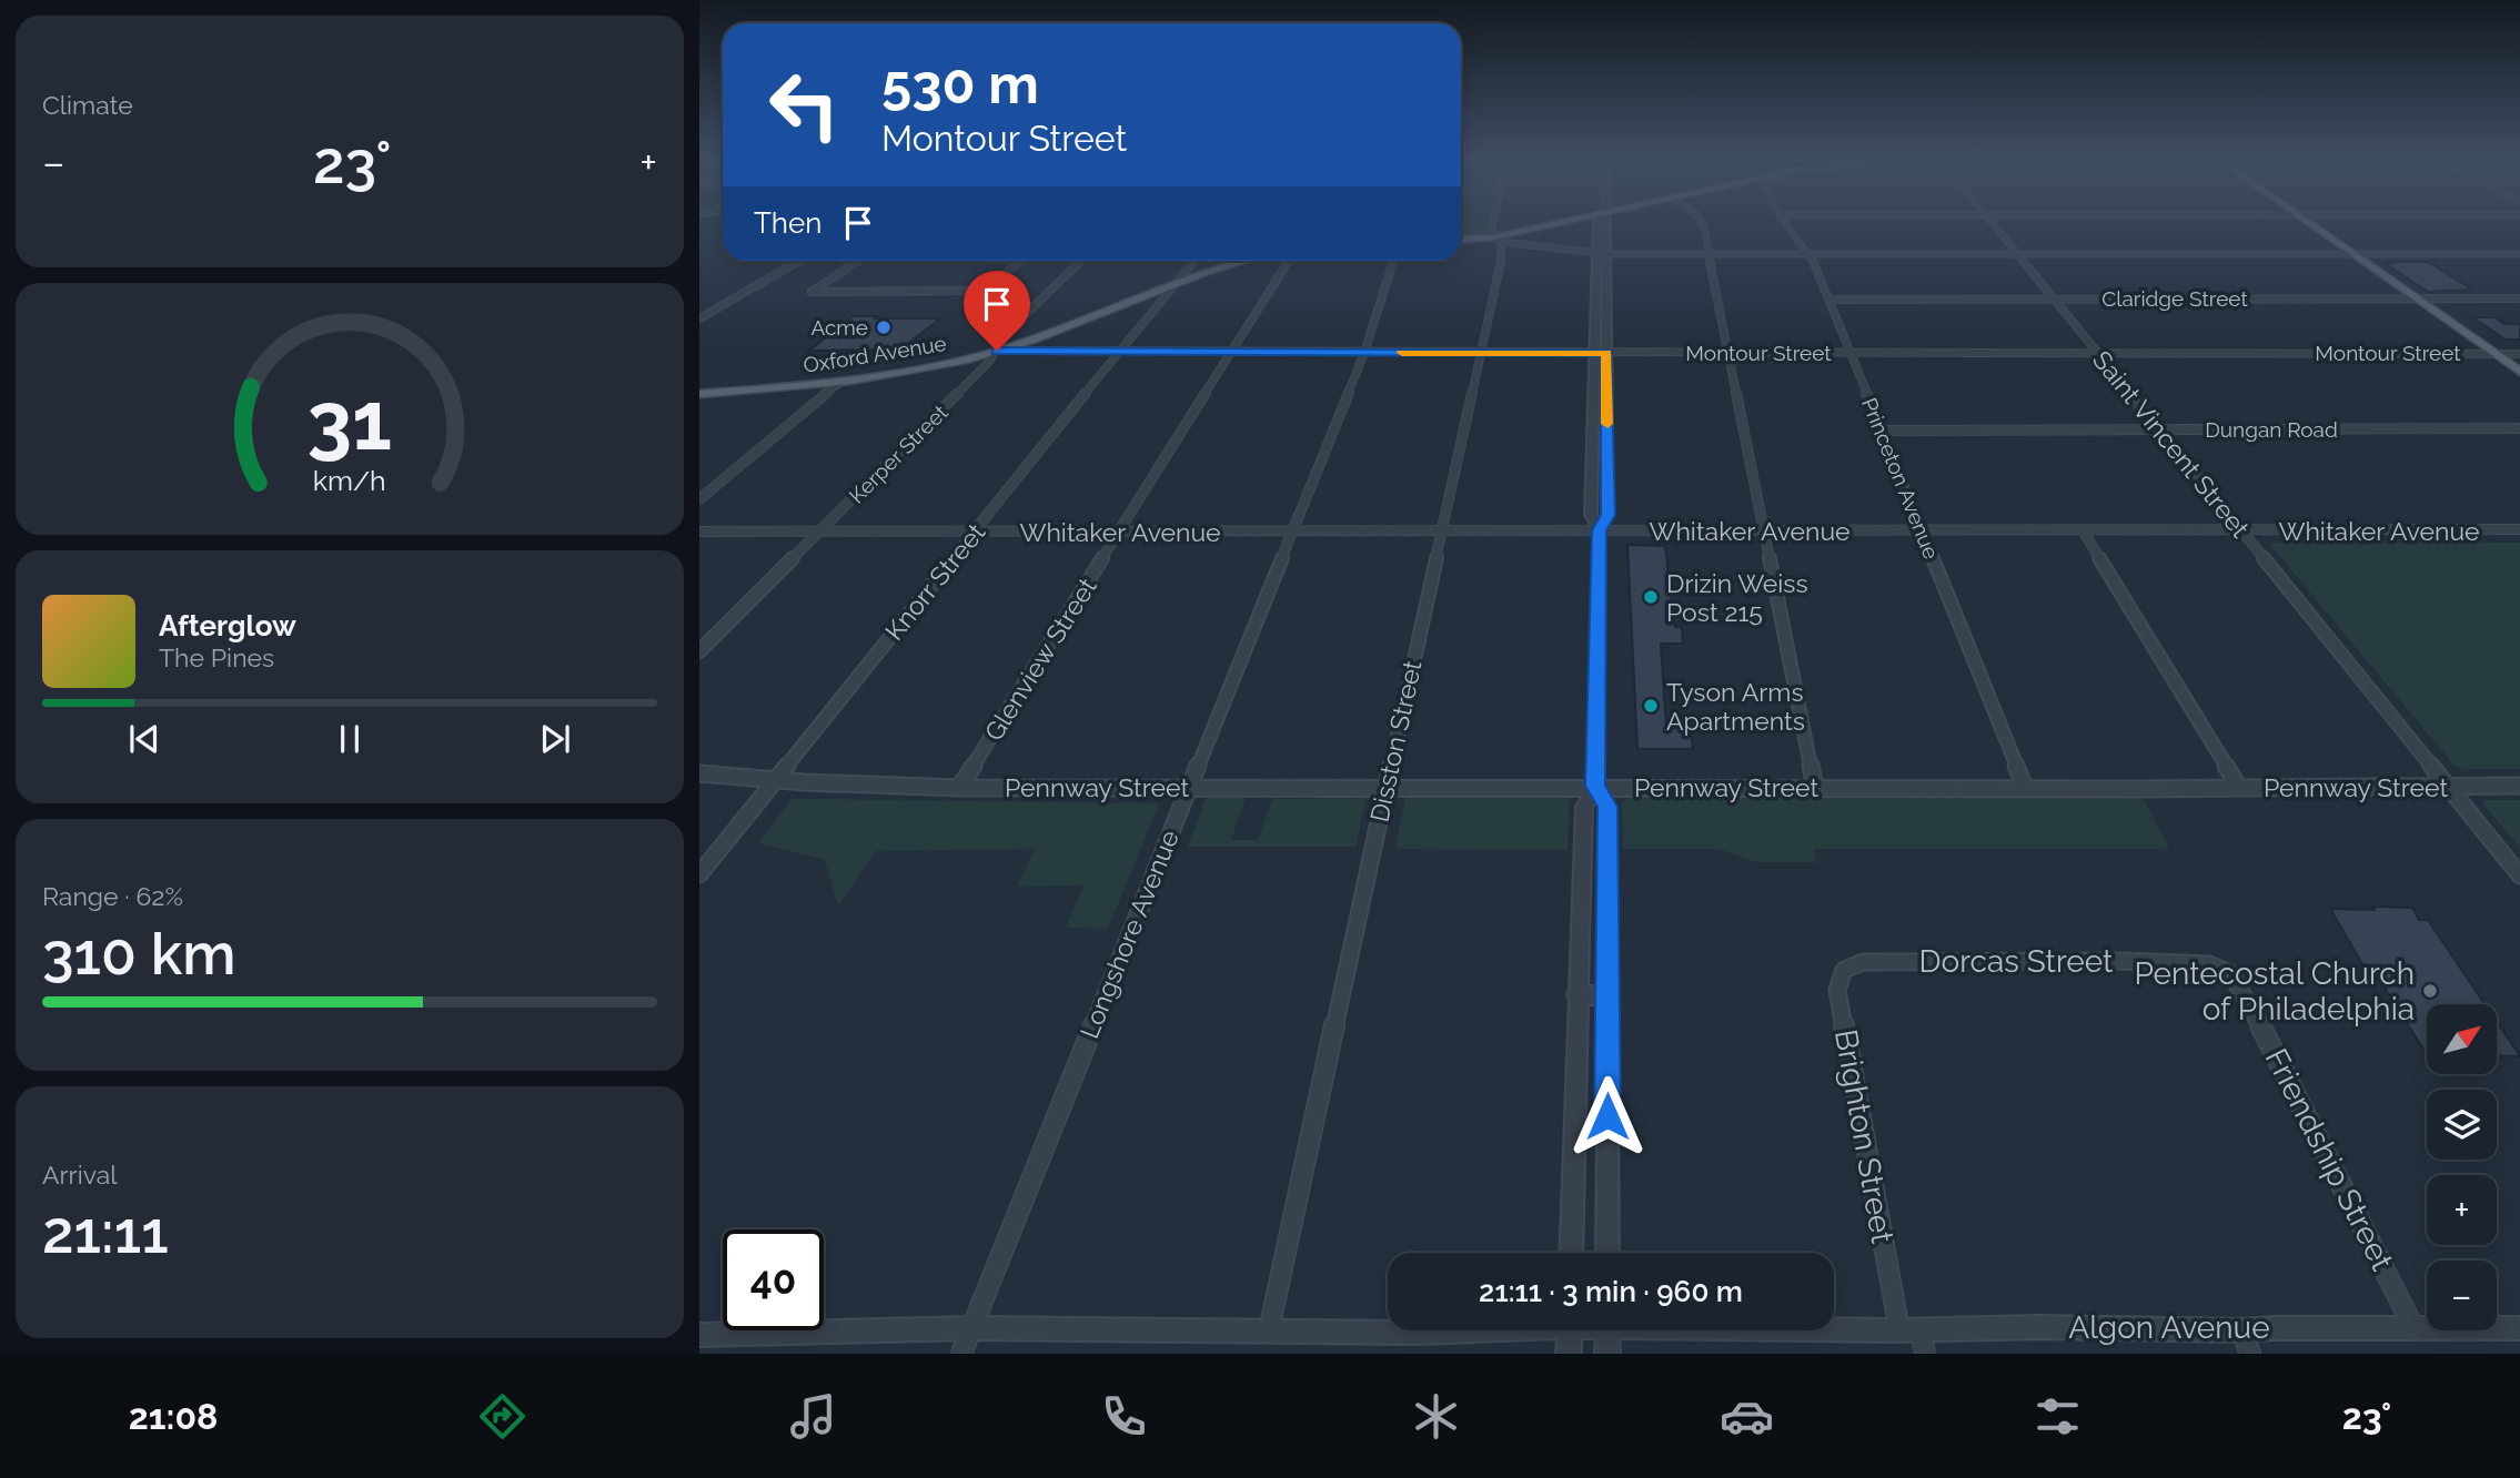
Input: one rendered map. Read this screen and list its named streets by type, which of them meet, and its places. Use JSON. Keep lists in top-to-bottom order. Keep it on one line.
{"streets":{"main road":["Oxford Avenue"],"street":["Claridge Street","Montour Street","Dungan Road","Saint Vincent Street","Kerper Street","Princeton Avenue","Whitaker Avenue","Knorr Street","Glenview Street","Disston Street","Pennway Street","Longshore Avenue","Dorcas Street","Brighton Street","Friendship Street","Algon Avenue"]},"crossings":[["Claridge Street","Saint Vincent Street"],["Claridge Street","Princeton Avenue"],["Montour Street","Oxford Avenue"],["Montour Street","Saint Vincent Street"],["Montour Street","Kerper Street"],["Montour Street","Princeton Avenue"],["Montour Street","Knorr Street"],["Montour Street","Glenview Street"],["Montour Street","Disston Street"],["Montour Street","Longshore Avenue"],["Oxford Avenue","Kerper Street"],["Oxford Avenue","Knorr Street"],["Dungan Road","Saint Vincent Street"],["Dungan Road","Princeton Avenue"],["Saint Vincent Street","Whitaker Avenue"],["Saint Vincent Street","Pennway Street"],["Kerper Street","Whitaker Avenue"],["Princeton Avenue","Whitaker Avenue"],["Princeton Avenue","Pennway Street"],["Whitaker Avenue","Knorr Street"],["Whitaker Avenue","Glenview Street"],["Whitaker Avenue","Disston Street"],["Whitaker Avenue","Longshore Avenue"],["Knorr Street","Pennway Street"],["Glenview Street","Pennway Street"],["Disston Street","Pennway Street"],["Disston Street","Algon Avenue"],["Pennway Street","Longshore Avenue"],["Longshore Avenue","Algon Avenue"],["Dorcas Street","Brighton Street"],["Dorcas Street","Friendship Street"],["Brighton Street","Algon Avenue"],["Friendship Street","Algon Avenue"]],"places":["Acme","Drizin Weiss Post 215","Tyson Arms Apartments","Pentecostal Church of Philadelphia"],"north":"top right","page":{"tile":["Climate",["Range · 62%","310 km"],["Arrival","21:11"]],"turn":["530 m","Montour Street"],"heat":["−","23°","+"],"then":"Then","song":["Afterglow","The Pines"],"map_buttons":["+","−"],"limit":"40","trip":"21:11 · 3 min · 960 m","tabs":["21:08","23°"],"gauge":["31","km/h"]}}
